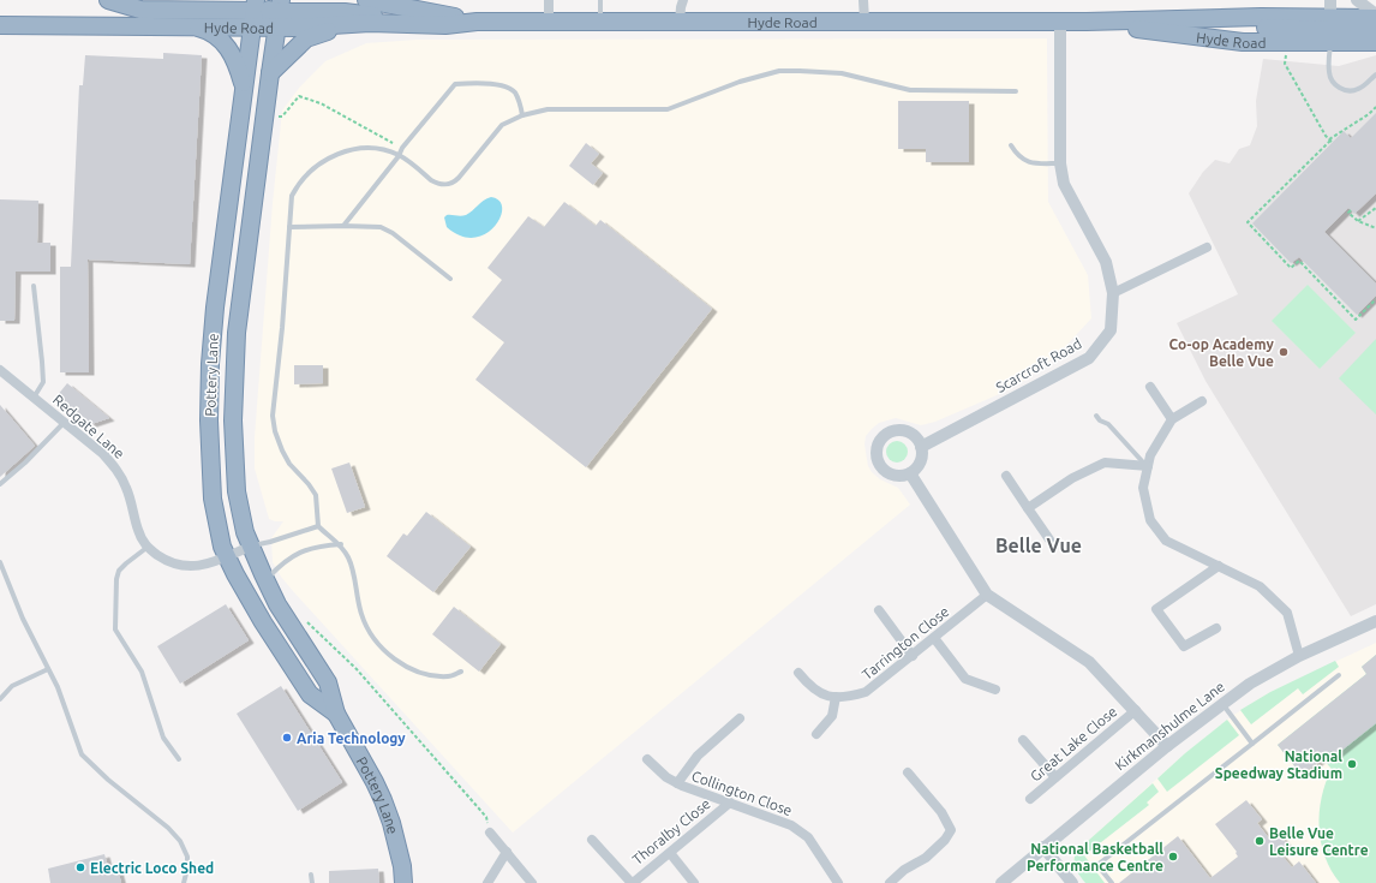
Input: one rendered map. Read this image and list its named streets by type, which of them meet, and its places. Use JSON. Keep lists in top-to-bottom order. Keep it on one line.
{"streets":{"highway":["Hyde Road","Pottery Lane"],"street":["Scarcroft Road","Redgate Lane","Tarrington Close","Kirkmanshulme Lane","Great Lake Close","Collington Close","Thoralby Close"]},"crossings":[["Hyde Road","Scarcroft Road"],["Hyde Road","Pottery Lane"],["Collington Close","Thoralby Close"]],"districts":["Belle Vue"],"places":["Co-op Academy Belle Vue","Aria Technology","National Speedway Stadium","Belle Vue Leisure Centre","National Basketball Performance Centre","Electric Loco Shed"]}
